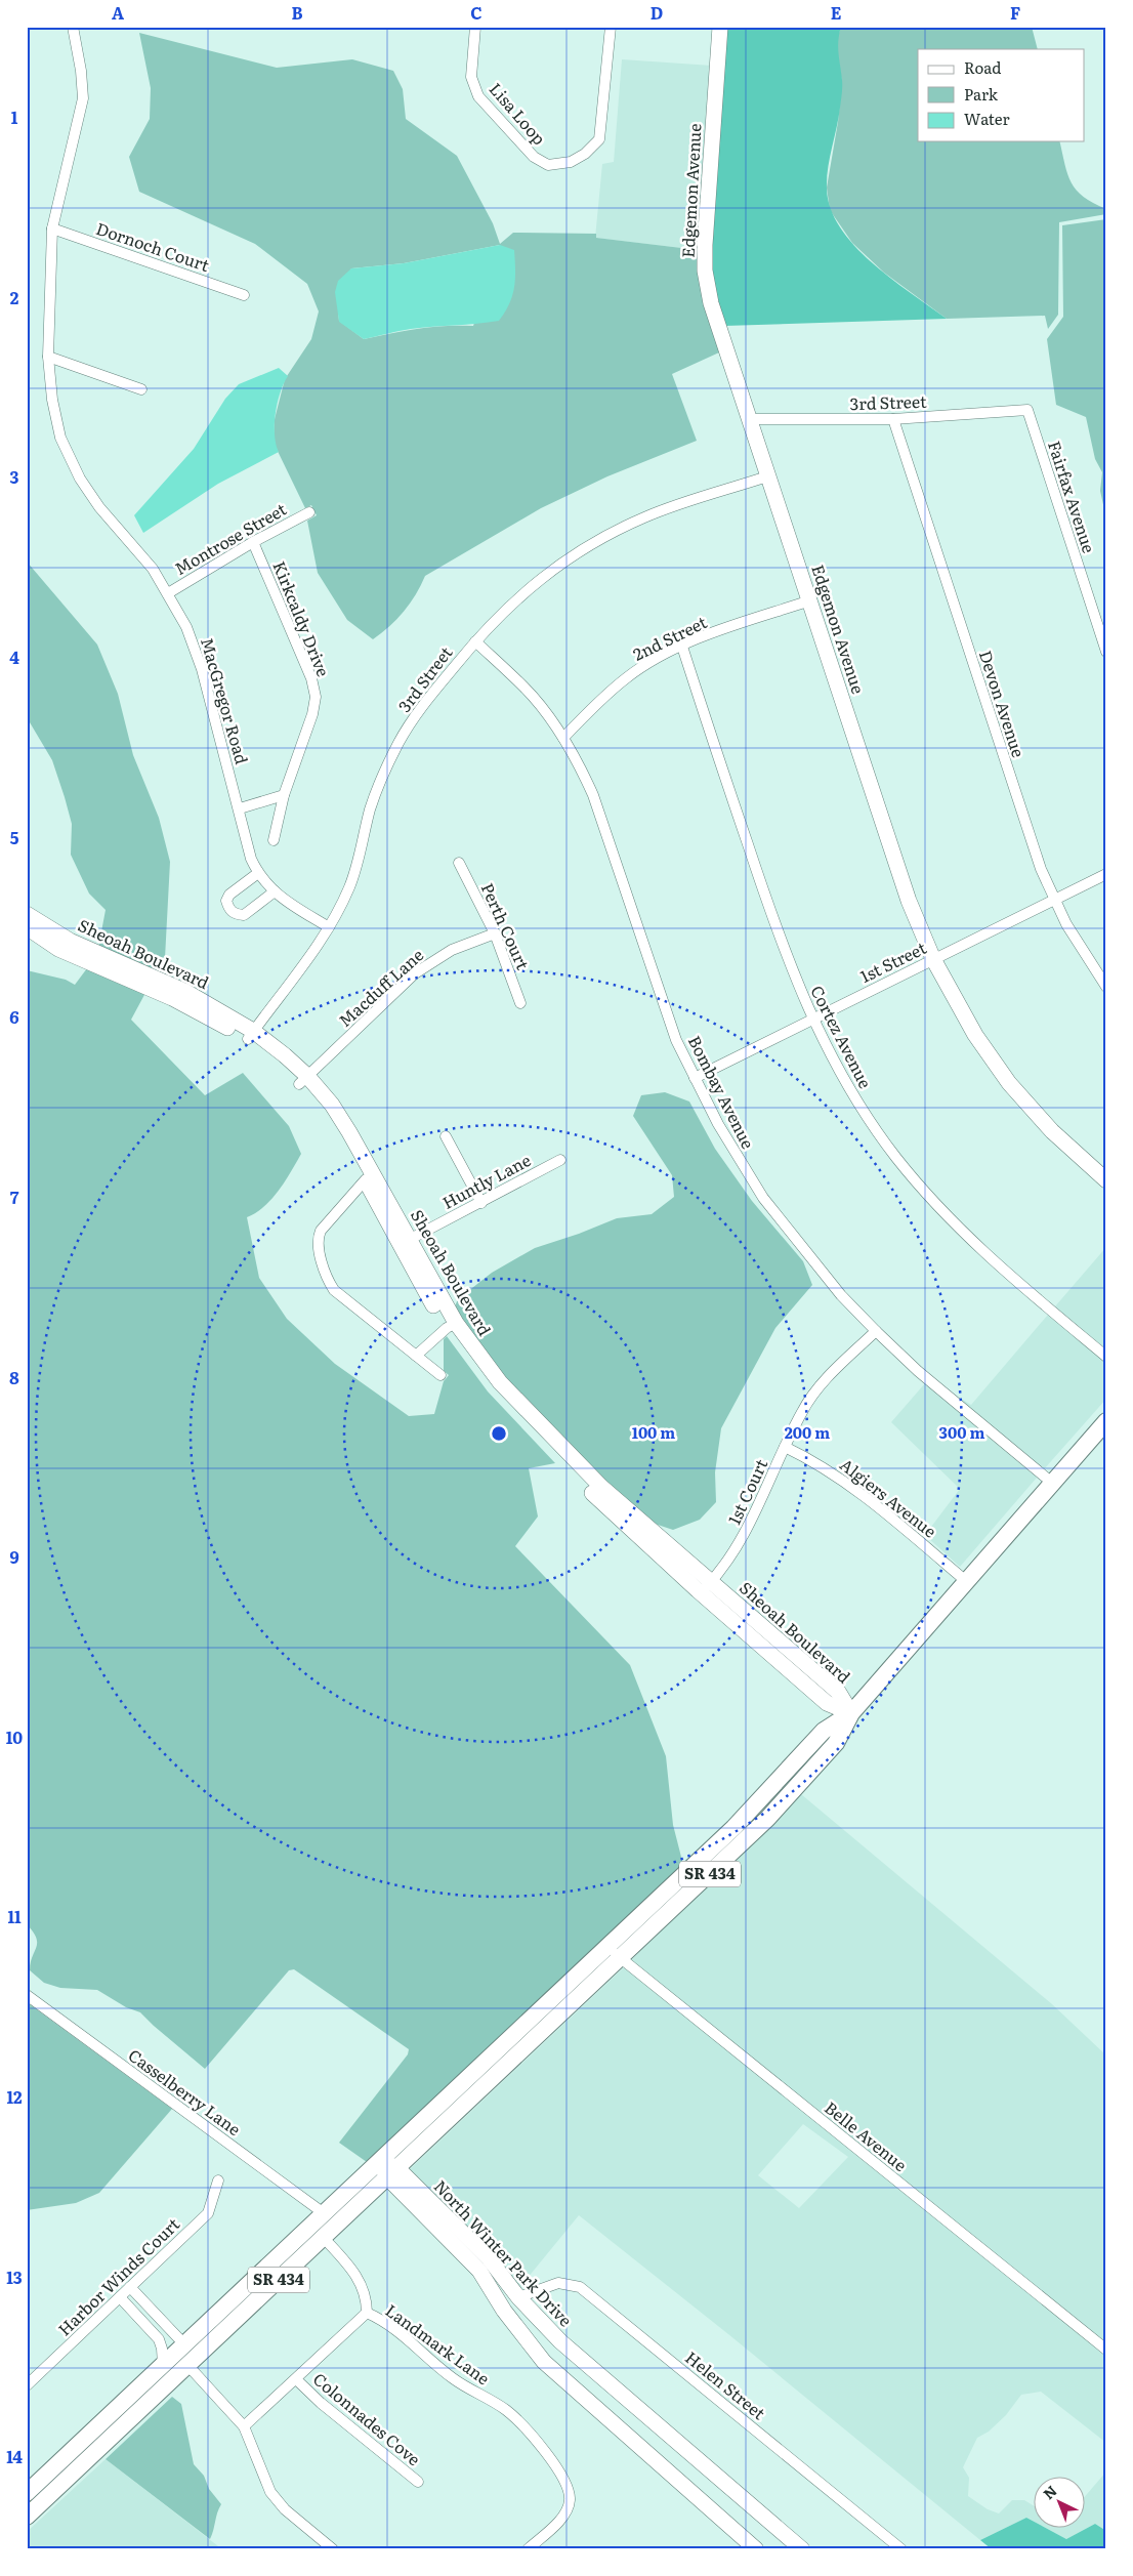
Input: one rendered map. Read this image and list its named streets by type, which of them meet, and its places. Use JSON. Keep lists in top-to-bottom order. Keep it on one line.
{"streets":{"main road":["SR 434"],"street":["Lisa Loop","Edgemon Avenue","Dornoch Court","3rd Street","Fairfax Avenue","Montrose Street","Kirkcaldy Drive","2nd Street","MacGregor Road","Devon Avenue","Perth Court","Sheoah Boulevard","1st Street","Macduff Lane","Cortez Avenue","Bombay Avenue","Huntly Lane","1st Court","Algiers Avenue","Casselberry Lane","Belle Avenue","North Winter Park Drive","Harbor Winds Court","Landmark Lane","Helen Street","Colonnades Cove"]},"crossings":[["Edgemon Avenue","3rd Street"],["Edgemon Avenue","2nd Street"],["Edgemon Avenue","1st Street"],["Dornoch Court","MacGregor Road"],["3rd Street","Fairfax Avenue"],["3rd Street","MacGregor Road"],["3rd Street","Devon Avenue"],["3rd Street","Sheoah Boulevard"],["3rd Street","Bombay Avenue"],["Montrose Street","Kirkcaldy Drive"],["Montrose Street","MacGregor Road"],["2nd Street","Cortez Avenue"],["2nd Street","Bombay Avenue"],["Devon Avenue","1st Street"],["Perth Court","Macduff Lane"],["Sheoah Boulevard","Macduff Lane"],["Sheoah Boulevard","Huntly Lane"],["Sheoah Boulevard","1st Court"],["Sheoah Boulevard","SR 434"],["1st Street","Cortez Avenue"],["1st Street","Bombay Avenue"],["Bombay Avenue","1st Court"],["Bombay Avenue","SR 434"],["1st Court","Algiers Avenue"],["Algiers Avenue","SR 434"],["SR 434","Casselberry Lane"],["SR 434","Belle Avenue"],["SR 434","North Winter Park Drive"],["North Winter Park Drive","Helen Street"],["Landmark Lane","Colonnades Cove"]],"legend":["Road","Park","Water"],"north":"top left","grid":{"columns":["A","B","C","D","E","F"],"rows":["1","2","3","4","5","6","7","8","9","10","11","12","13","14"]},"rings":["100 m","200 m","300 m"]}
